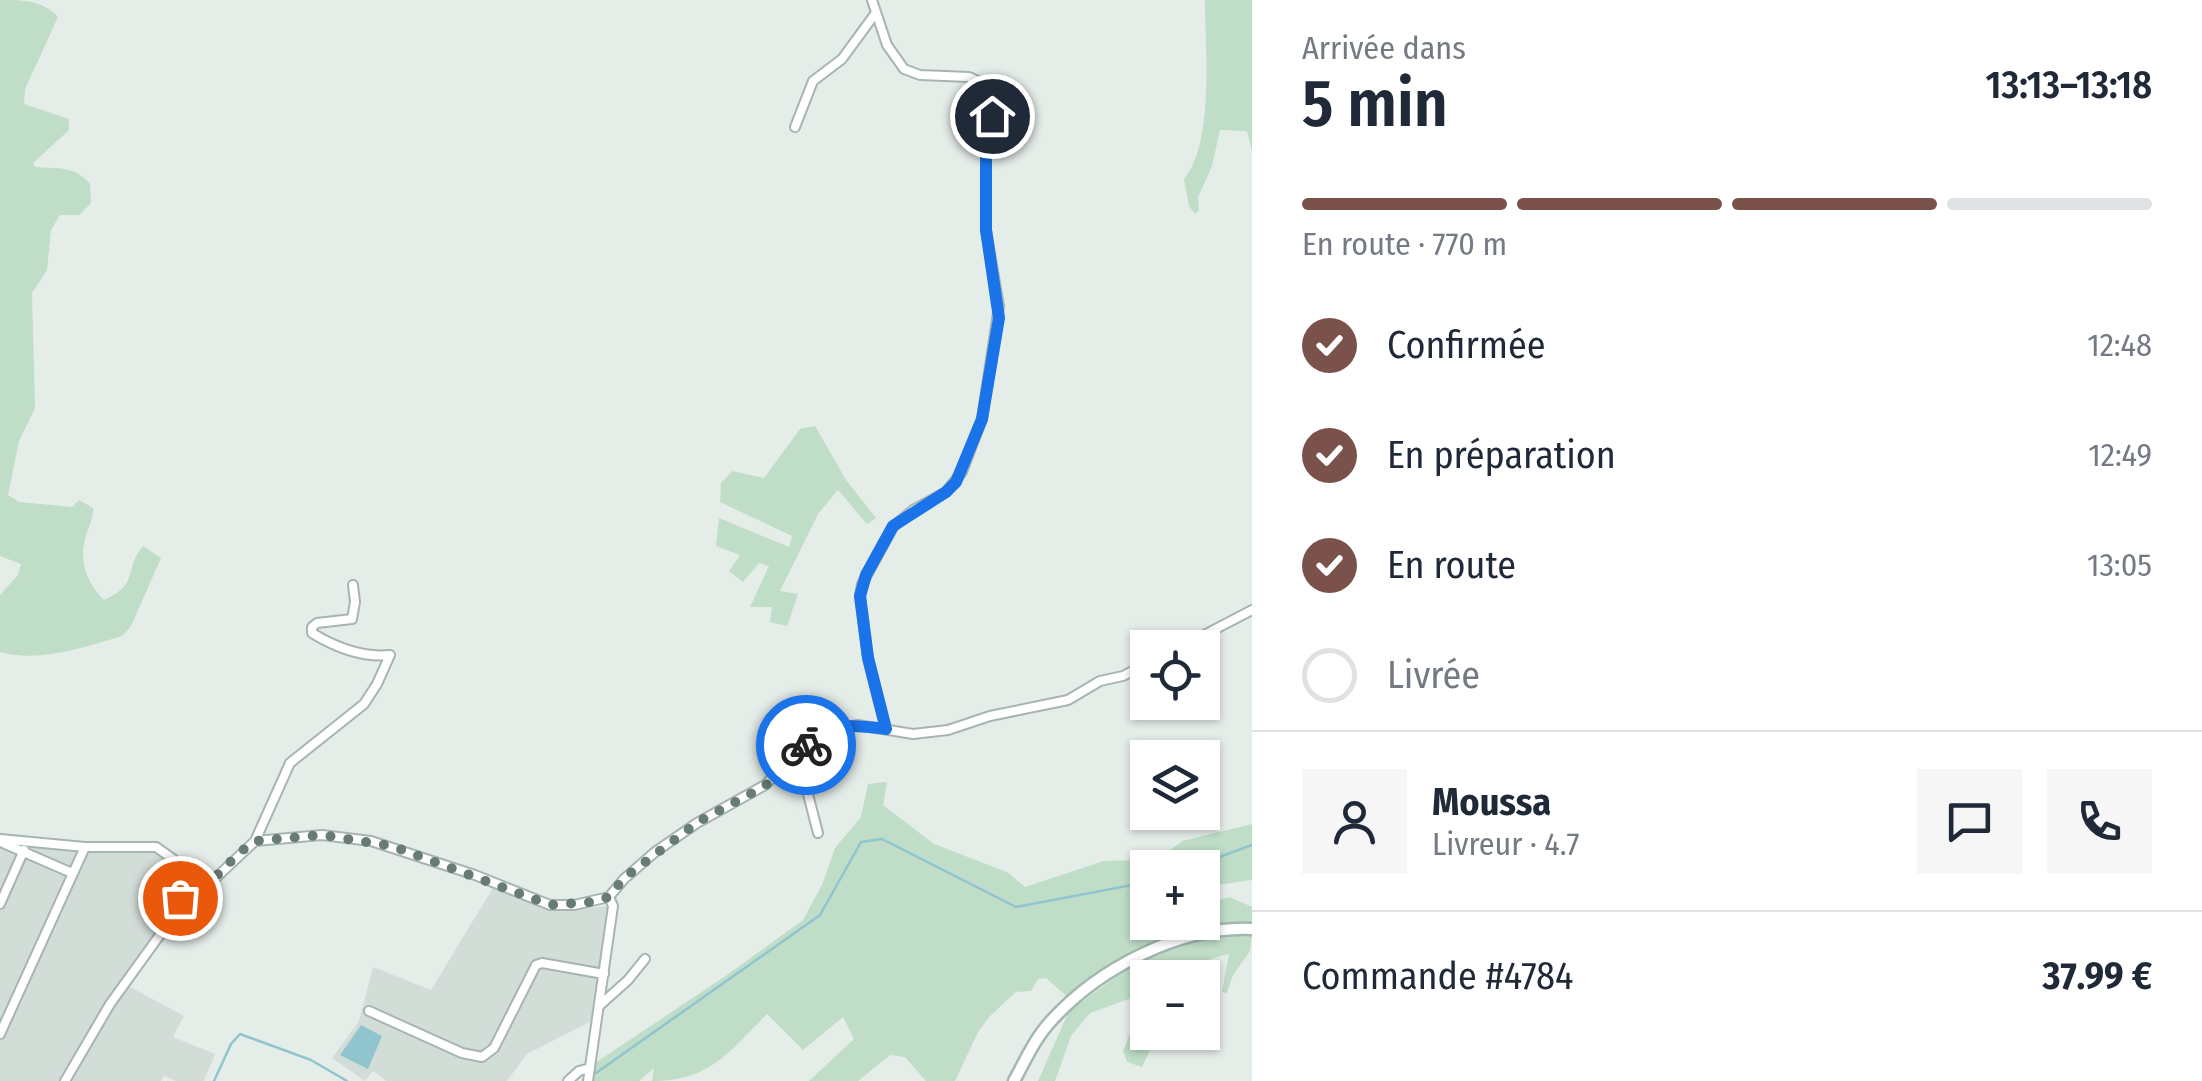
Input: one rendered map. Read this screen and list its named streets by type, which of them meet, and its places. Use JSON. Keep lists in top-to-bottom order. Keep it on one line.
{"page":{"heading":["5 min","Arrivée dans","13:13–13:18"],"panel":["Moussa","Livreur · 4.7","Commande #4784","37.99 €"],"bar":"En route · 770 m","list":[["Confirmée","12:48"],["En préparation","12:49"],["En route","13:05"],"Livrée"],"map_buttons":["+","−"]}}
